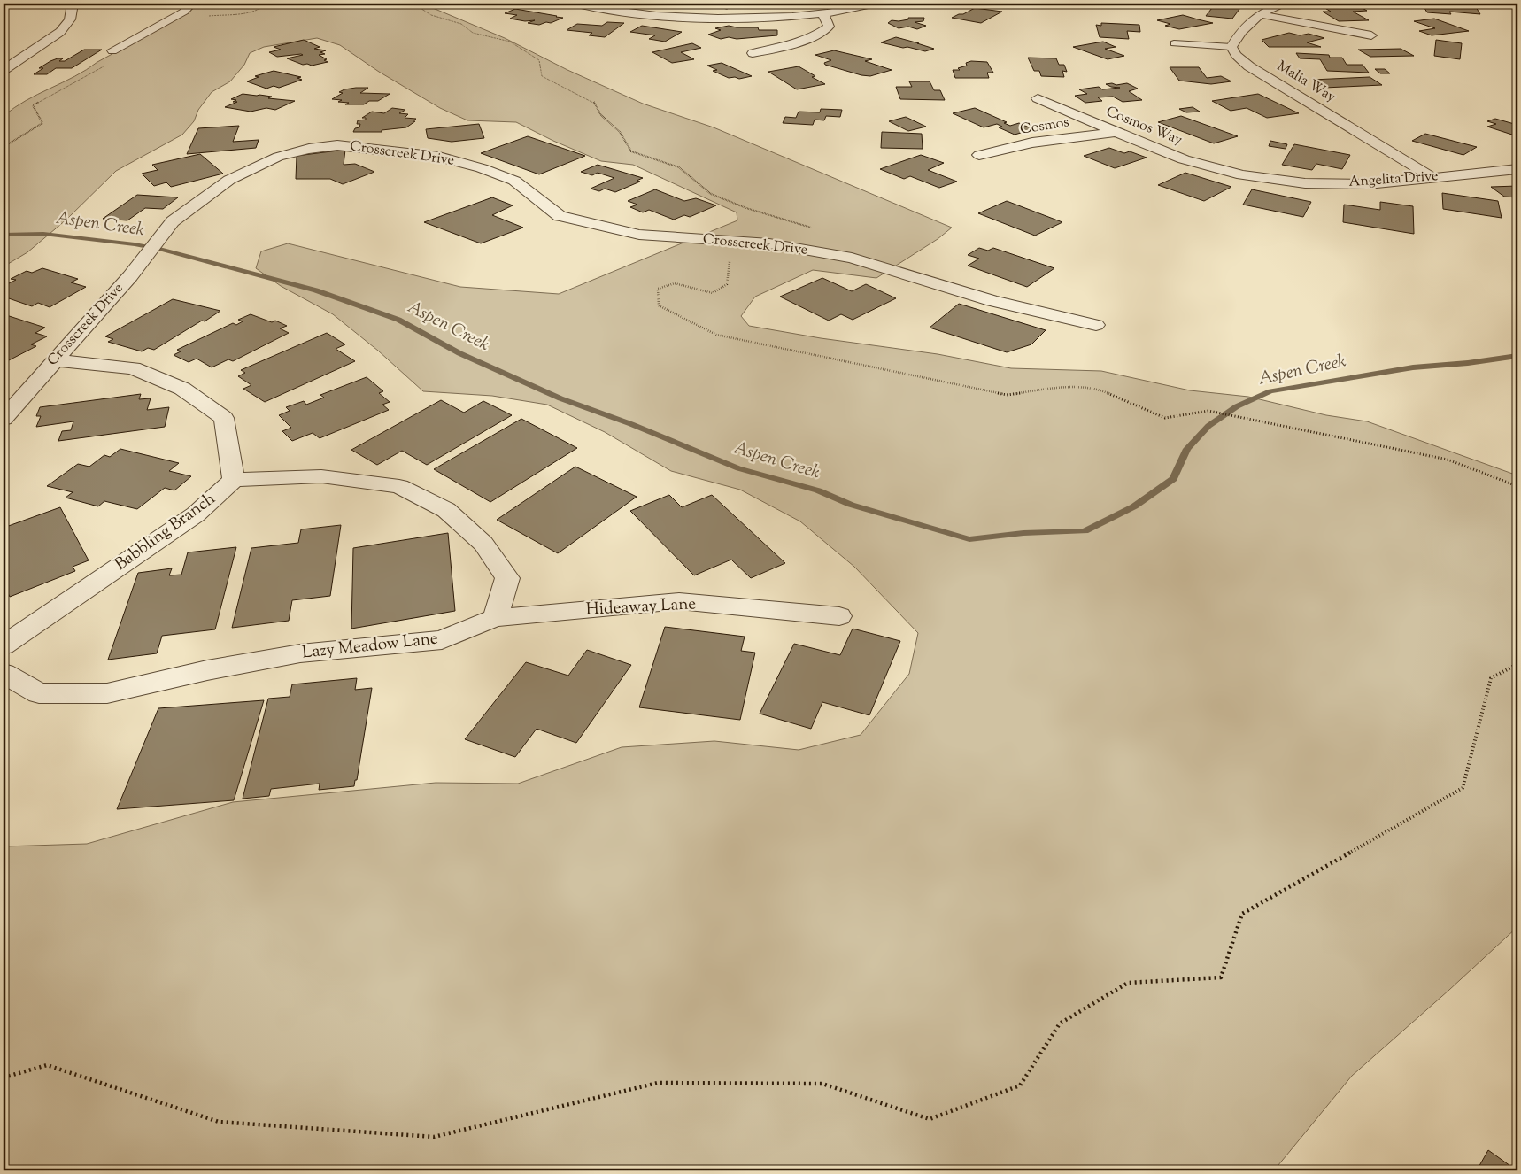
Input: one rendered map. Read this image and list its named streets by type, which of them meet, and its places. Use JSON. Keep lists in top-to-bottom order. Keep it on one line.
{"streets":{"street":["Malia Way","Cosmos","Cosmos Way","Crosscreek Drive","Angelita Drive","Babbling Branch","Hideaway Lane","Lazy Meadow Lane"]},"crossings":[["Malia Way","Angelita Drive"],["Cosmos","Cosmos Way"],["Cosmos Way","Angelita Drive"],["Hideaway Lane","Lazy Meadow Lane"]],"water":["Aspen Creek"]}
